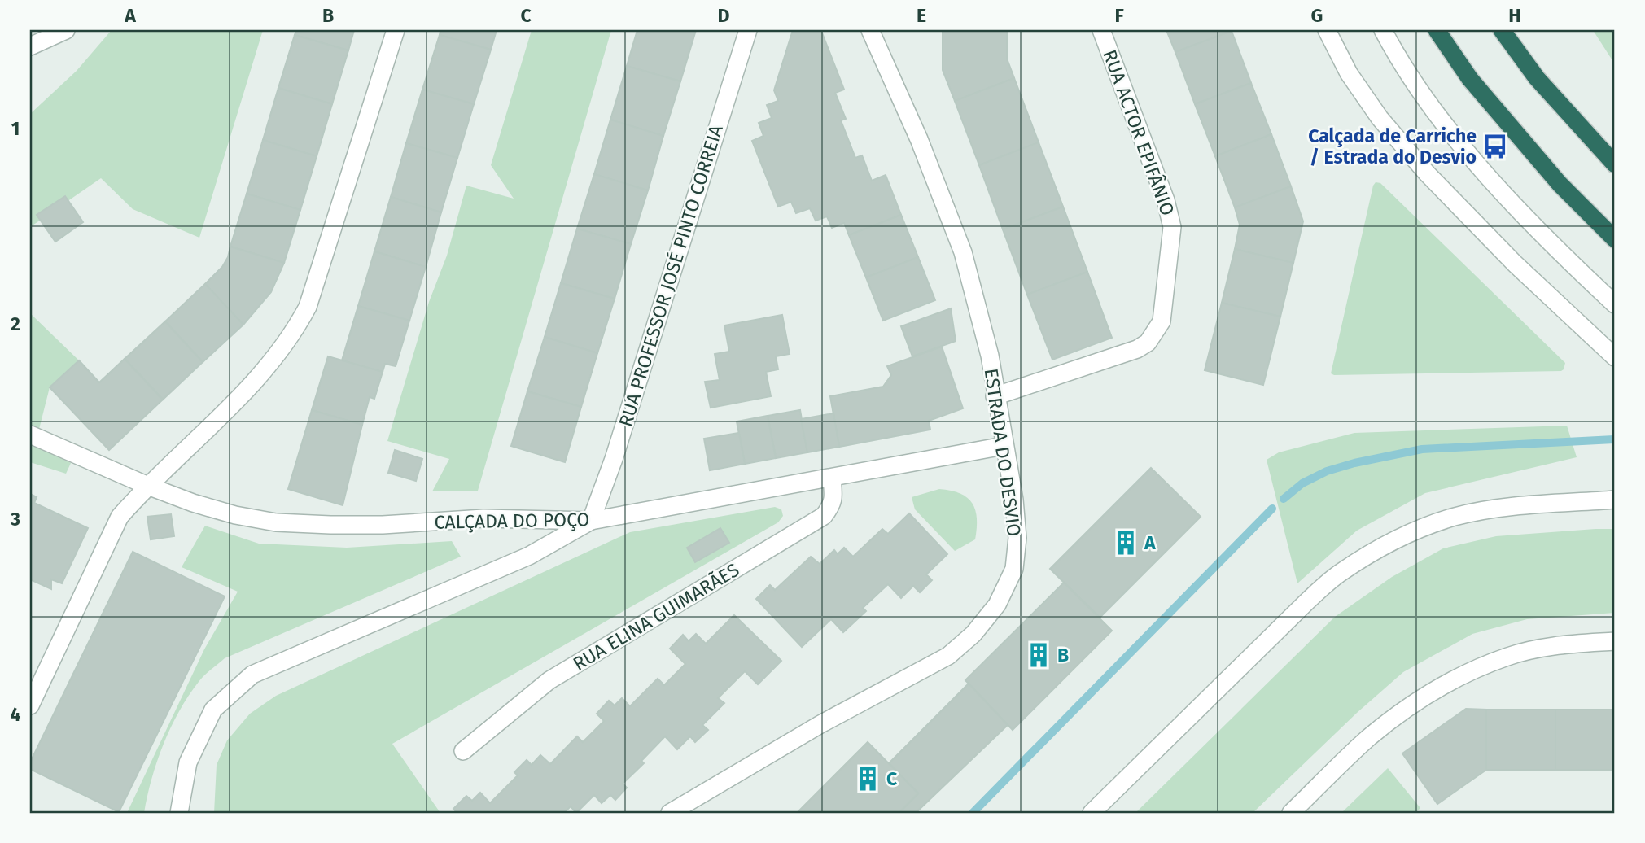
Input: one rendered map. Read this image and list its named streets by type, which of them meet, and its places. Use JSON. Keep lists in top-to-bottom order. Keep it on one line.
{"streets":{"street":["RUA ACTOR EPIFÂNIO","RUA PROFESSOR JOSÉ PINTO CORREIA","ESTRADA DO DESVIO","CALÇADA DO POÇO","RUA ELINA GUIMARÃES"]},"crossings":[["RUA ACTOR EPIFÂNIO","ESTRADA DO DESVIO"],["RUA PROFESSOR JOSÉ PINTO CORREIA","CALÇADA DO POÇO"],["ESTRADA DO DESVIO","CALÇADA DO POÇO"],["CALÇADA DO POÇO","RUA ELINA GUIMARÃES"]],"places":{"bus stop":["Calçada de Carriche / Estrada do Desvio"],"building":["A","B","C"]},"grid":{"columns":["A","B","C","D","E","F","G","H"],"rows":["1","2","3","4"]}}
